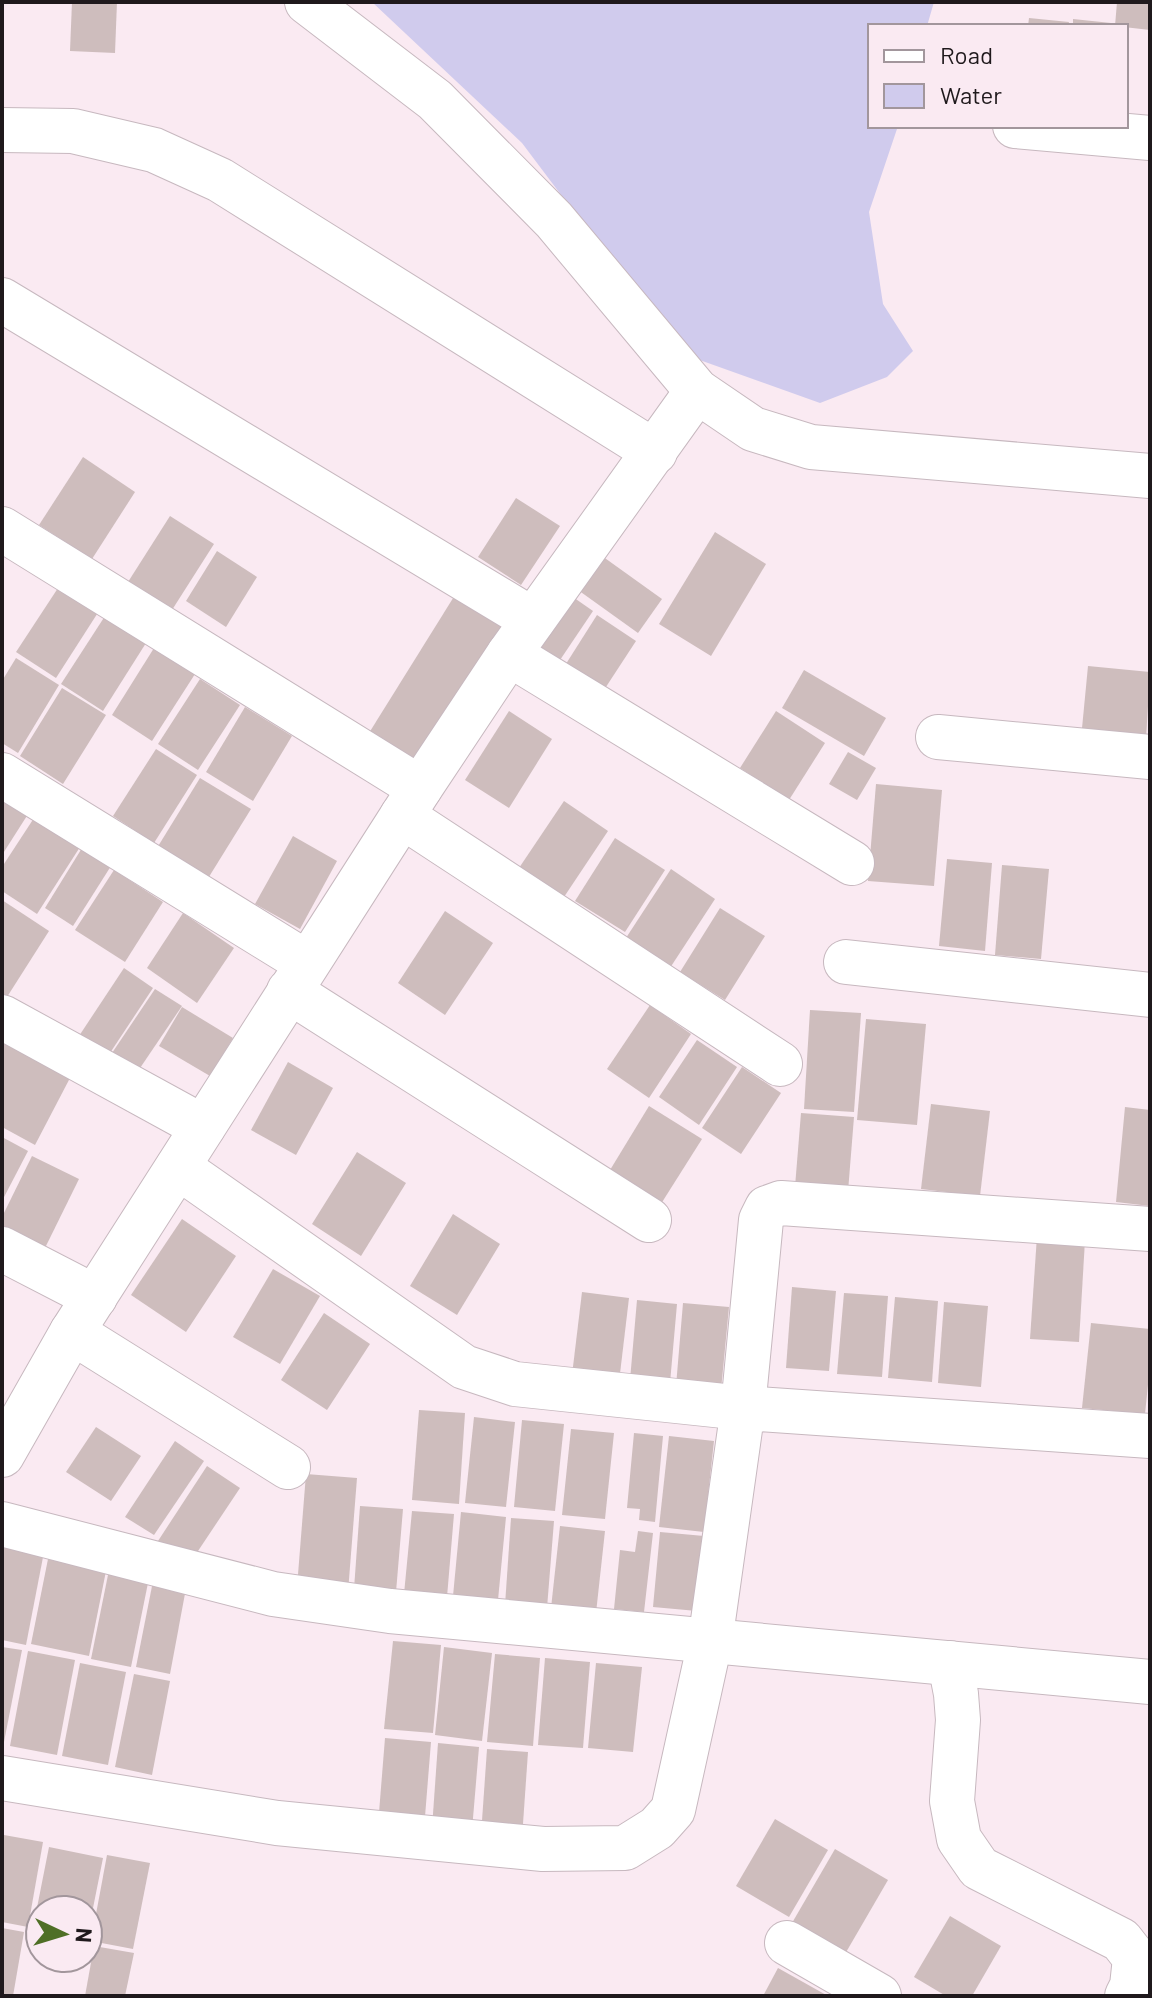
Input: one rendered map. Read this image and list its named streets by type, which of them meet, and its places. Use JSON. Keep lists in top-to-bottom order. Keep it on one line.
{"legend":["Road","Water"],"north":"right"}
